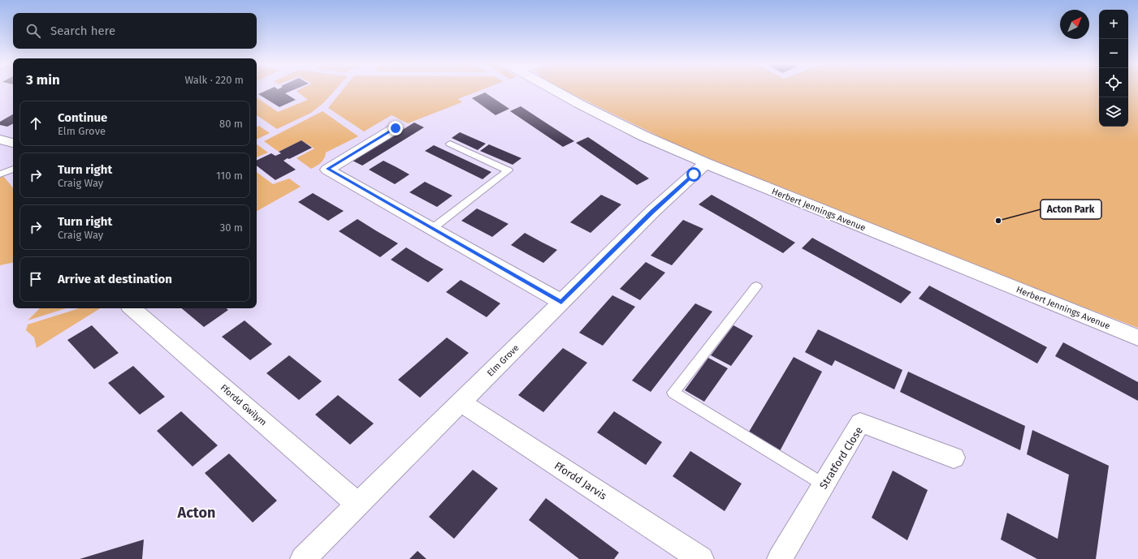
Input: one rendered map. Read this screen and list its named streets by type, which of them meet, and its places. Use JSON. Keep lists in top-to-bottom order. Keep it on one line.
{"streets":{"street":["Herbert Jennings Avenue","Elm Grove","Ffordd Gwilym","Stratford Close","Ffordd Jarvis"]},"crossings":[["Herbert Jennings Avenue","Elm Grove"],["Elm Grove","Ffordd Gwilym"],["Elm Grove","Ffordd Jarvis"]],"districts":["Acton"],"places":["Acton Park"],"north":"top right","page":{"map_buttons":["+","−"],"search":"Search here","heading":["3 min","Walk · 220 m"],"list":[["Continue","Elm Grove","80 m"],["Turn right","Craig Way","110 m"],["Turn right","Craig Way","30 m"],"Arrive at destination"]}}
